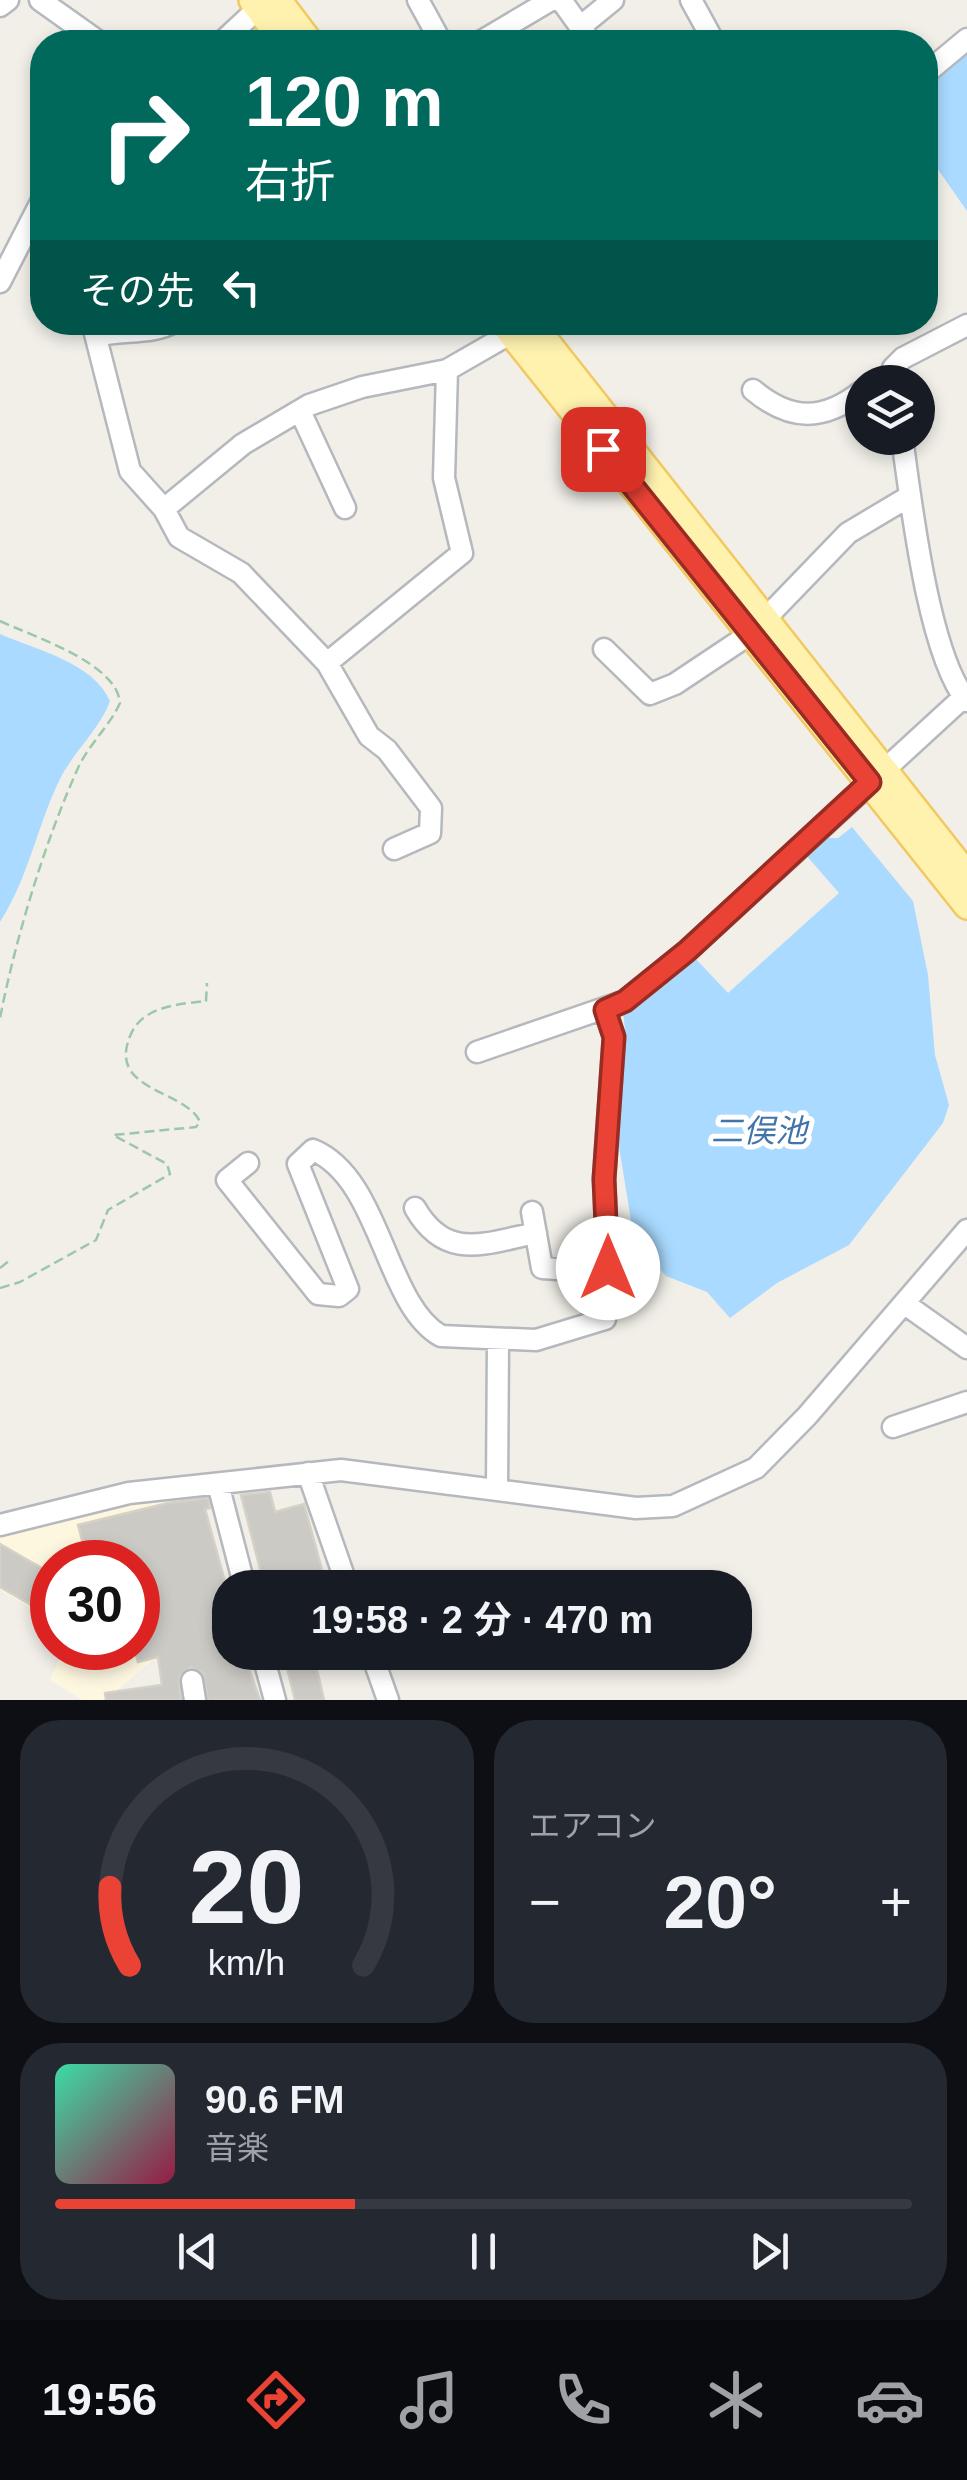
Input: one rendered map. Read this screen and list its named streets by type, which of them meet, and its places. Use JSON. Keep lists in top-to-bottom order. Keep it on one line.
{"water":["二俣池"],"page":{"turn":["120 m","右折"],"then":"その先","limit":"30","trip":"19:58 · 2 分 · 470 m","tile":"エアコン","heat":["−","20°","+"],"song":["90.6 FM","音楽"],"tabs":"19:56","gauge":["20","km/h"]}}
